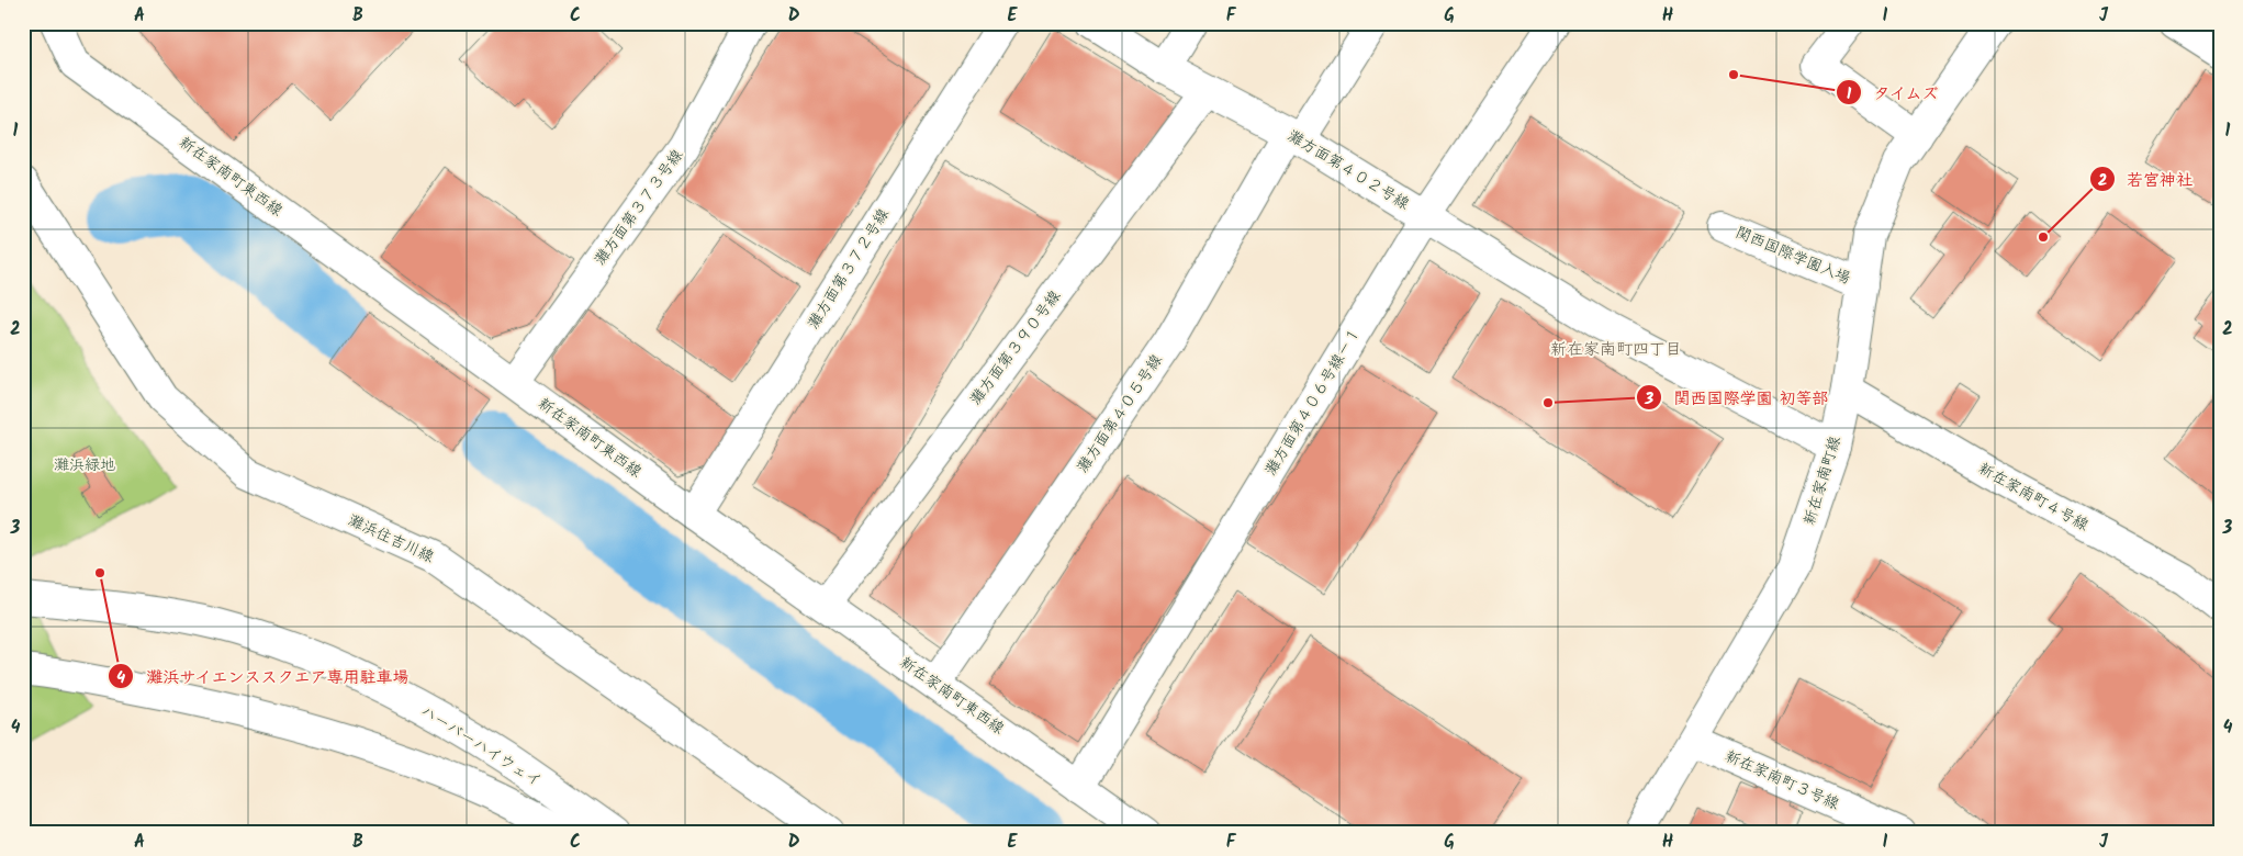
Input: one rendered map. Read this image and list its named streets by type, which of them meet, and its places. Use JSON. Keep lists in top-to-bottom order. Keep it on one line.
{"streets":{"street":["灘方面第４０２号線","新在家南町東西線","灘方面第３７３号線","関西国際学園入場","灘方面第３７２号線","灘方面第３９０号線","灘方面第４０６号線－１","灘方面第４０５号線","新在家南町線","新在家南町４号線","灘浜住吉川線","ハーバーハイウェイ","新在家南町３号線"]},"crossings":[["灘方面第４０２号線","灘方面第３９０号線"],["灘方面第４０２号線","灘方面第４０６号線－１"],["灘方面第４０２号線","灘方面第４０５号線"],["灘方面第４０２号線","新在家南町線"],["新在家南町東西線","灘方面第３７３号線"],["新在家南町東西線","灘方面第３７２号線"],["新在家南町東西線","灘方面第３９０号線"],["新在家南町東西線","灘方面第４０６号線－１"],["新在家南町東西線","灘方面第４０５号線"],["関西国際学園入場","新在家南町線"],["新在家南町線","新在家南町４号線"],["新在家南町線","新在家南町３号線"]],"districts":["新在家南町四丁目"],"parks":["灘浜緑地"],"places":["タイムズ","若宮神社","関西国際学園 初等部","灘浜サイエンススクエア専用駐車場"],"grid":{"columns":["A","B","C","D","E","F","G","H","I","J"],"rows":["1","2","3","4"]}}
